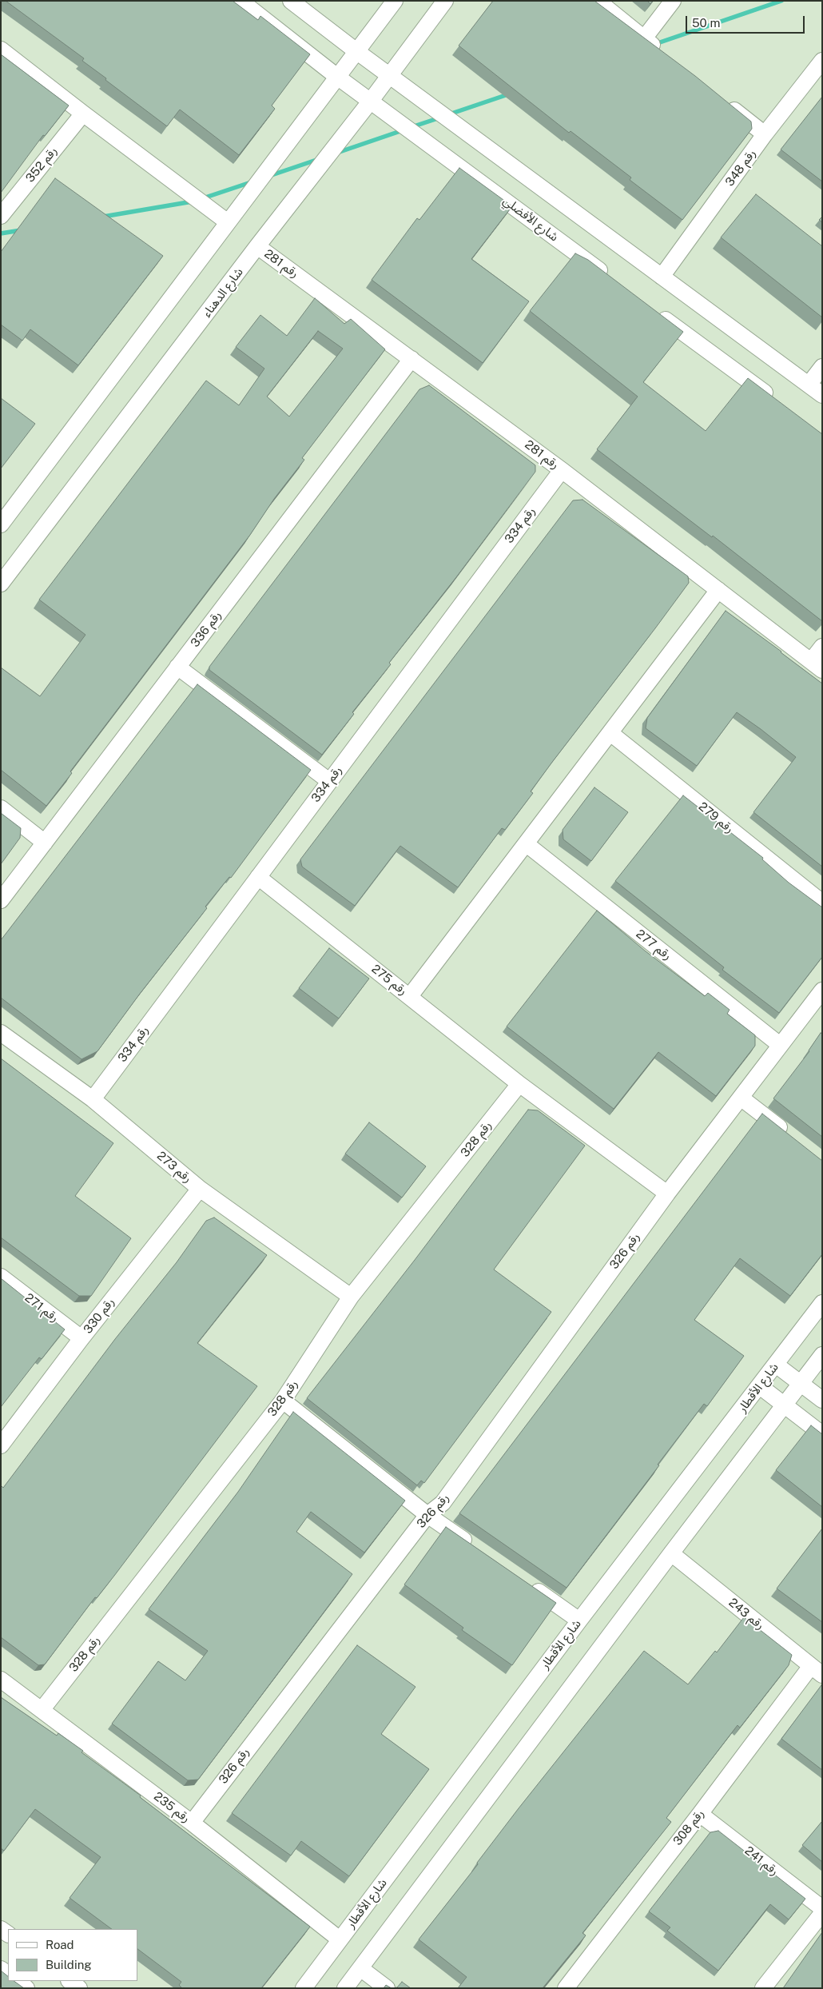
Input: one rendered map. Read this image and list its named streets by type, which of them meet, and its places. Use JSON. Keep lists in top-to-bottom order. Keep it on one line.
{"streets":{"street":["رقم 352","رقم 348","شارع الأفضلي","رقم 281","شارع الدهناء","رقم 334","رقم 336","رقم 279","رقم 277","رقم 275","رقم 328","رقم 273","رقم 326","رقم 271","رقم 330","شارع الأقطار","رقم 243","رقم 235","رقم 308","رقم 241"]},"crossings":[["شارع الأفضلي","شارع الدهناء"],["رقم 281","شارع الدهناء"],["رقم 281","رقم 334"],["رقم 281","رقم 336"],["رقم 334","رقم 275"],["رقم 334","رقم 273"],["رقم 277","رقم 326"],["رقم 275","رقم 328"],["رقم 275","رقم 326"],["رقم 328","رقم 273"],["رقم 328","رقم 235"],["رقم 273","رقم 330"],["رقم 326","رقم 235"],["رقم 271","رقم 330"],["شارع الأقطار","رقم 235"],["رقم 243","رقم 308"],["رقم 308","رقم 241"]],"legend":["Road","Building"],"scale_bar":"50 m"}
